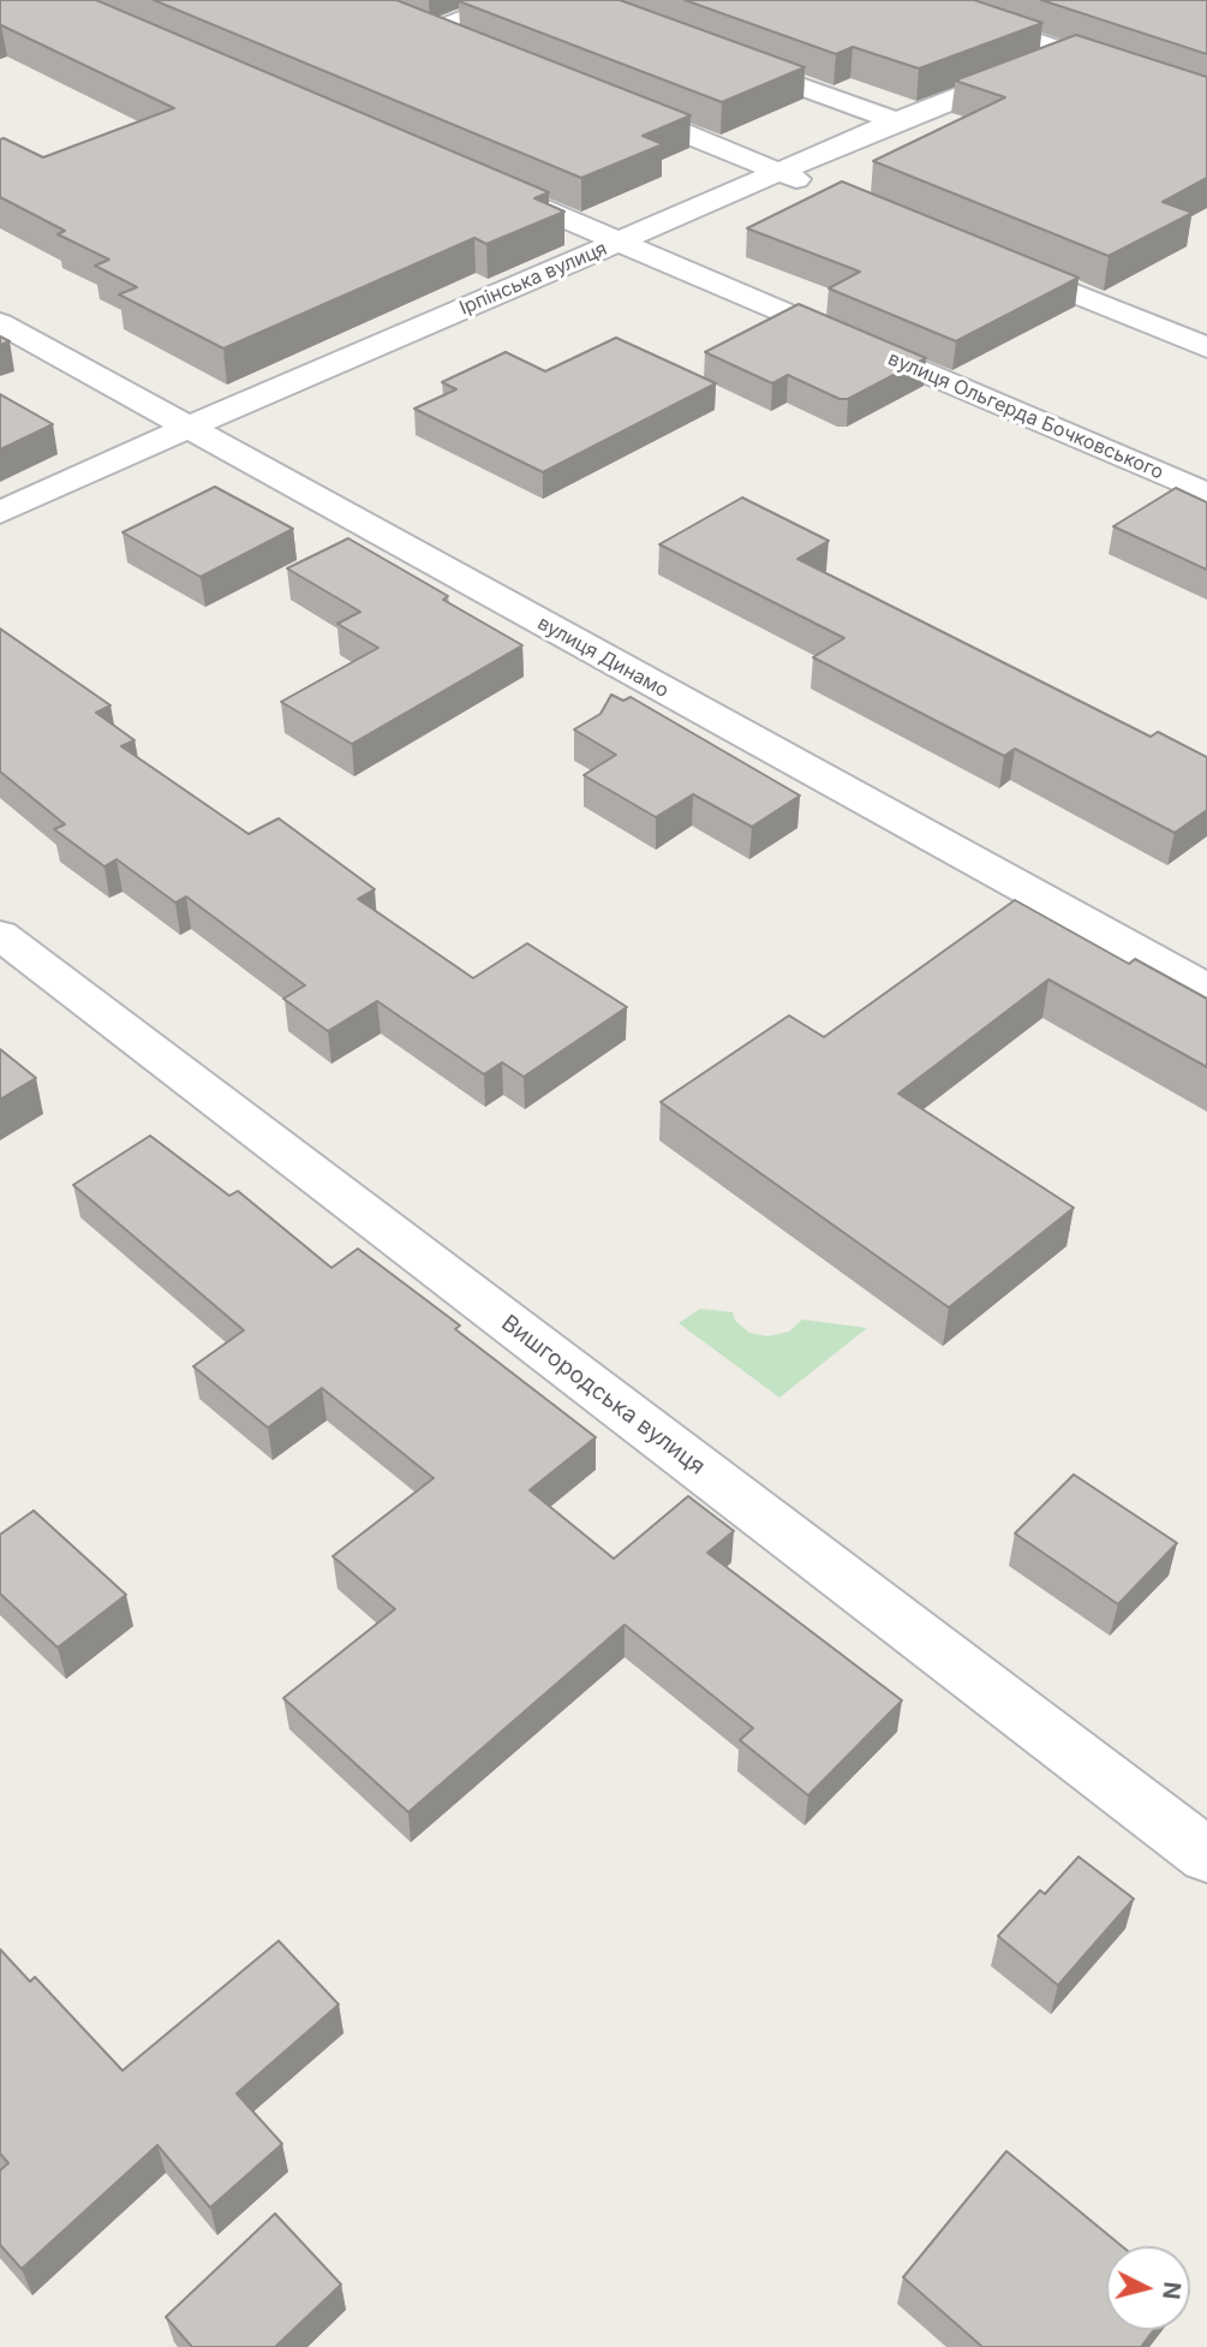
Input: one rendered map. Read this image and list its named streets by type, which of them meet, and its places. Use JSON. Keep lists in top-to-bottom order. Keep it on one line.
{"streets":{"street":["Ірпінська вулиця","вулиця Ольгерда Бочковського","вулиця Динамо","Вишгородська вулиця"]},"crossings":[["Ірпінська вулиця","вулиця Ольгерда Бочковського"],["Ірпінська вулиця","вулиця Динамо"]],"north":"right"}
